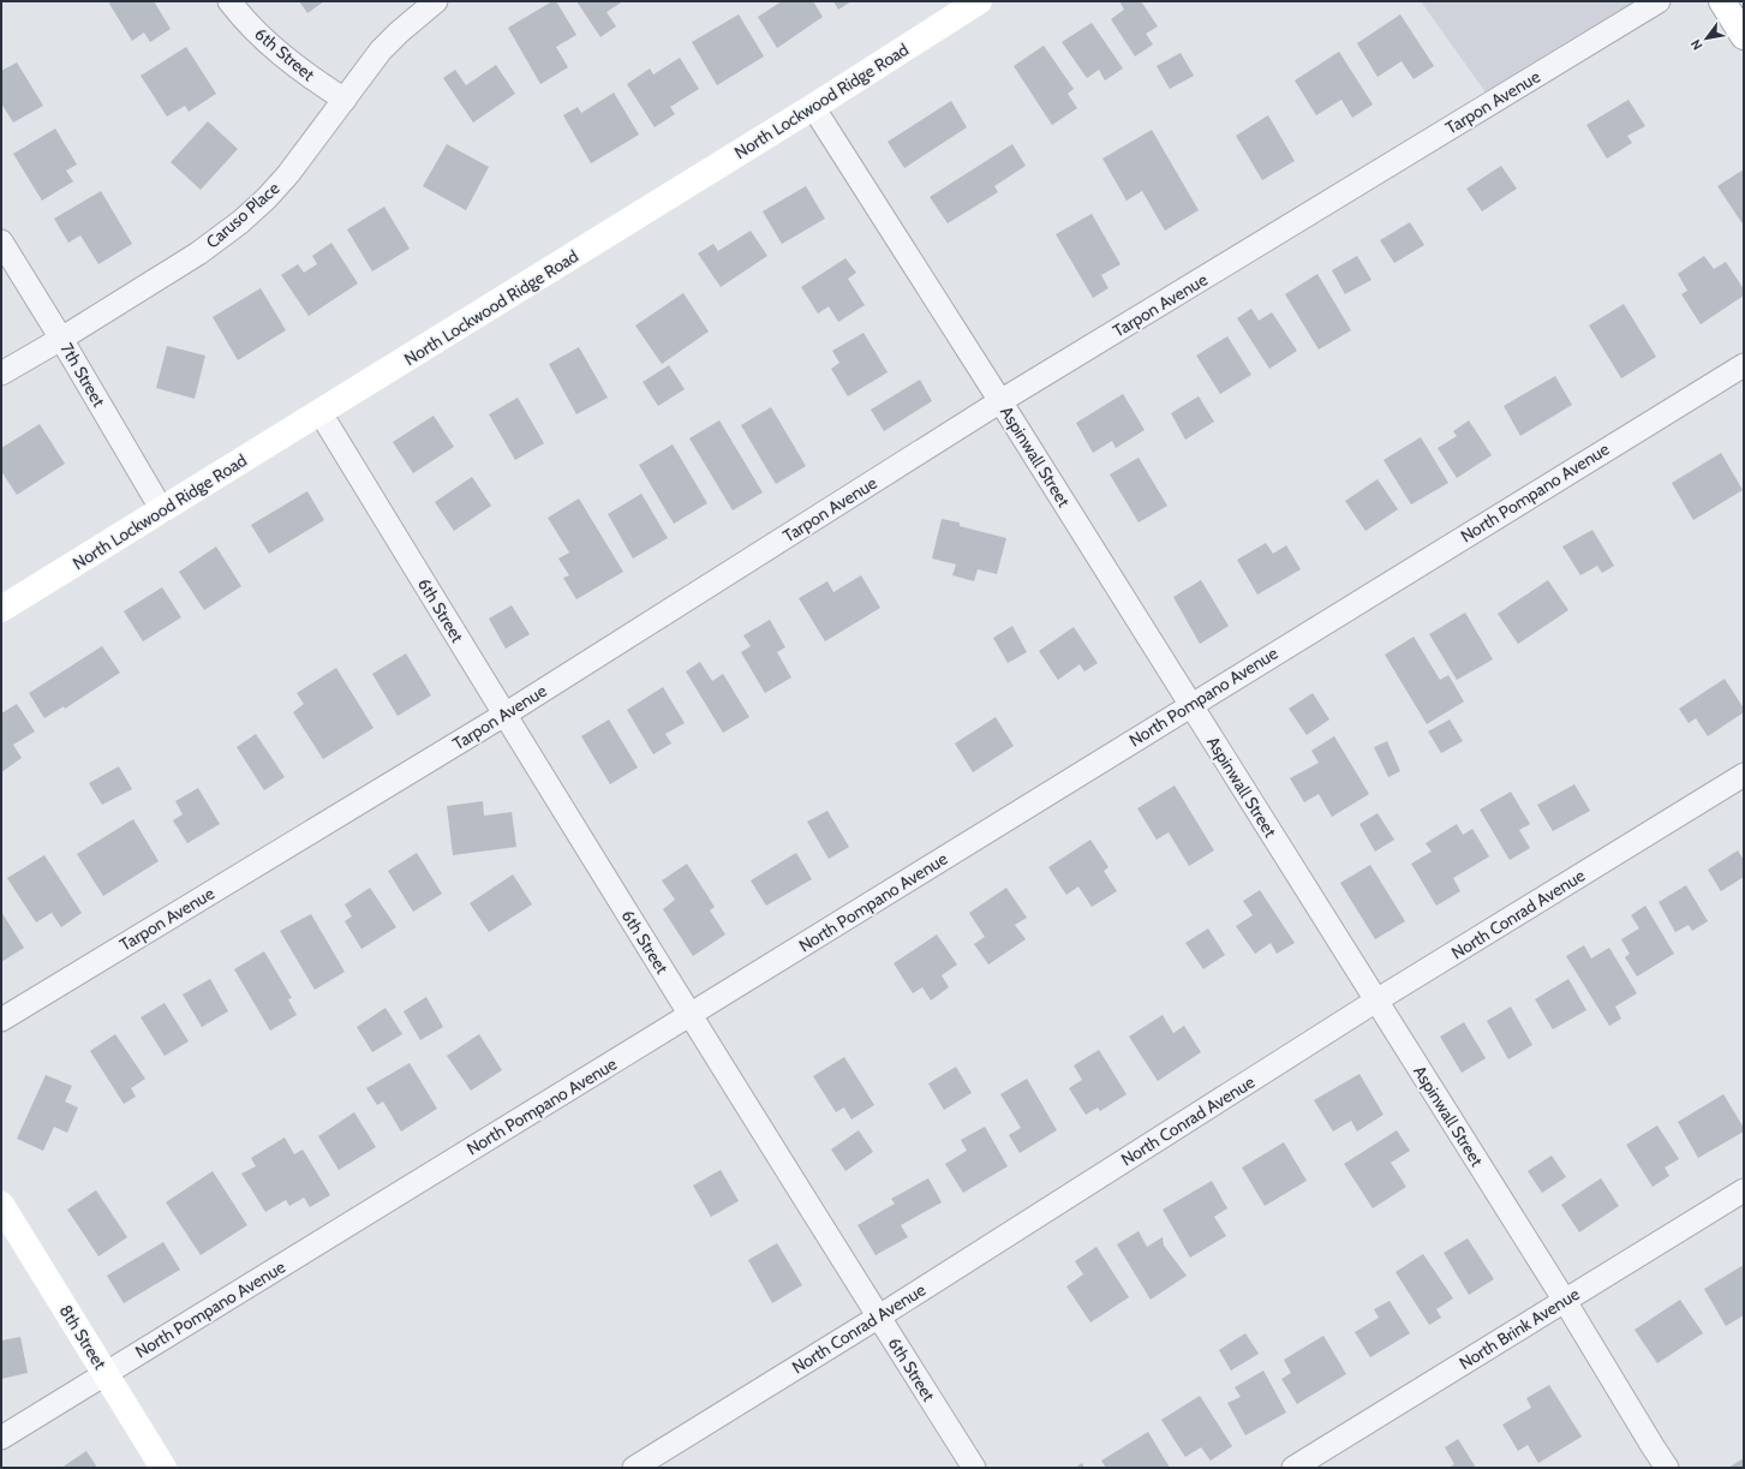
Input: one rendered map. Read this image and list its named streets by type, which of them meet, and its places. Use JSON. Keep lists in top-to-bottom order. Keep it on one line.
{"streets":{"street":["6th Street","North Lockwood Ridge Road","Tarpon Avenue","Caruso Place","7th Street","Aspinwall Street","North Pompano Avenue","North Conrad Avenue","North Brink Avenue","8th Street"]},"crossings":[["6th Street","North Lockwood Ridge Road"],["6th Street","Tarpon Avenue"],["6th Street","Caruso Place"],["6th Street","North Pompano Avenue"],["6th Street","North Conrad Avenue"],["North Lockwood Ridge Road","7th Street"],["North Lockwood Ridge Road","Aspinwall Street"],["Tarpon Avenue","Aspinwall Street"],["Caruso Place","7th Street"],["Aspinwall Street","North Pompano Avenue"],["Aspinwall Street","North Conrad Avenue"],["Aspinwall Street","North Brink Avenue"],["North Pompano Avenue","8th Street"]],"north":"bottom left"}
